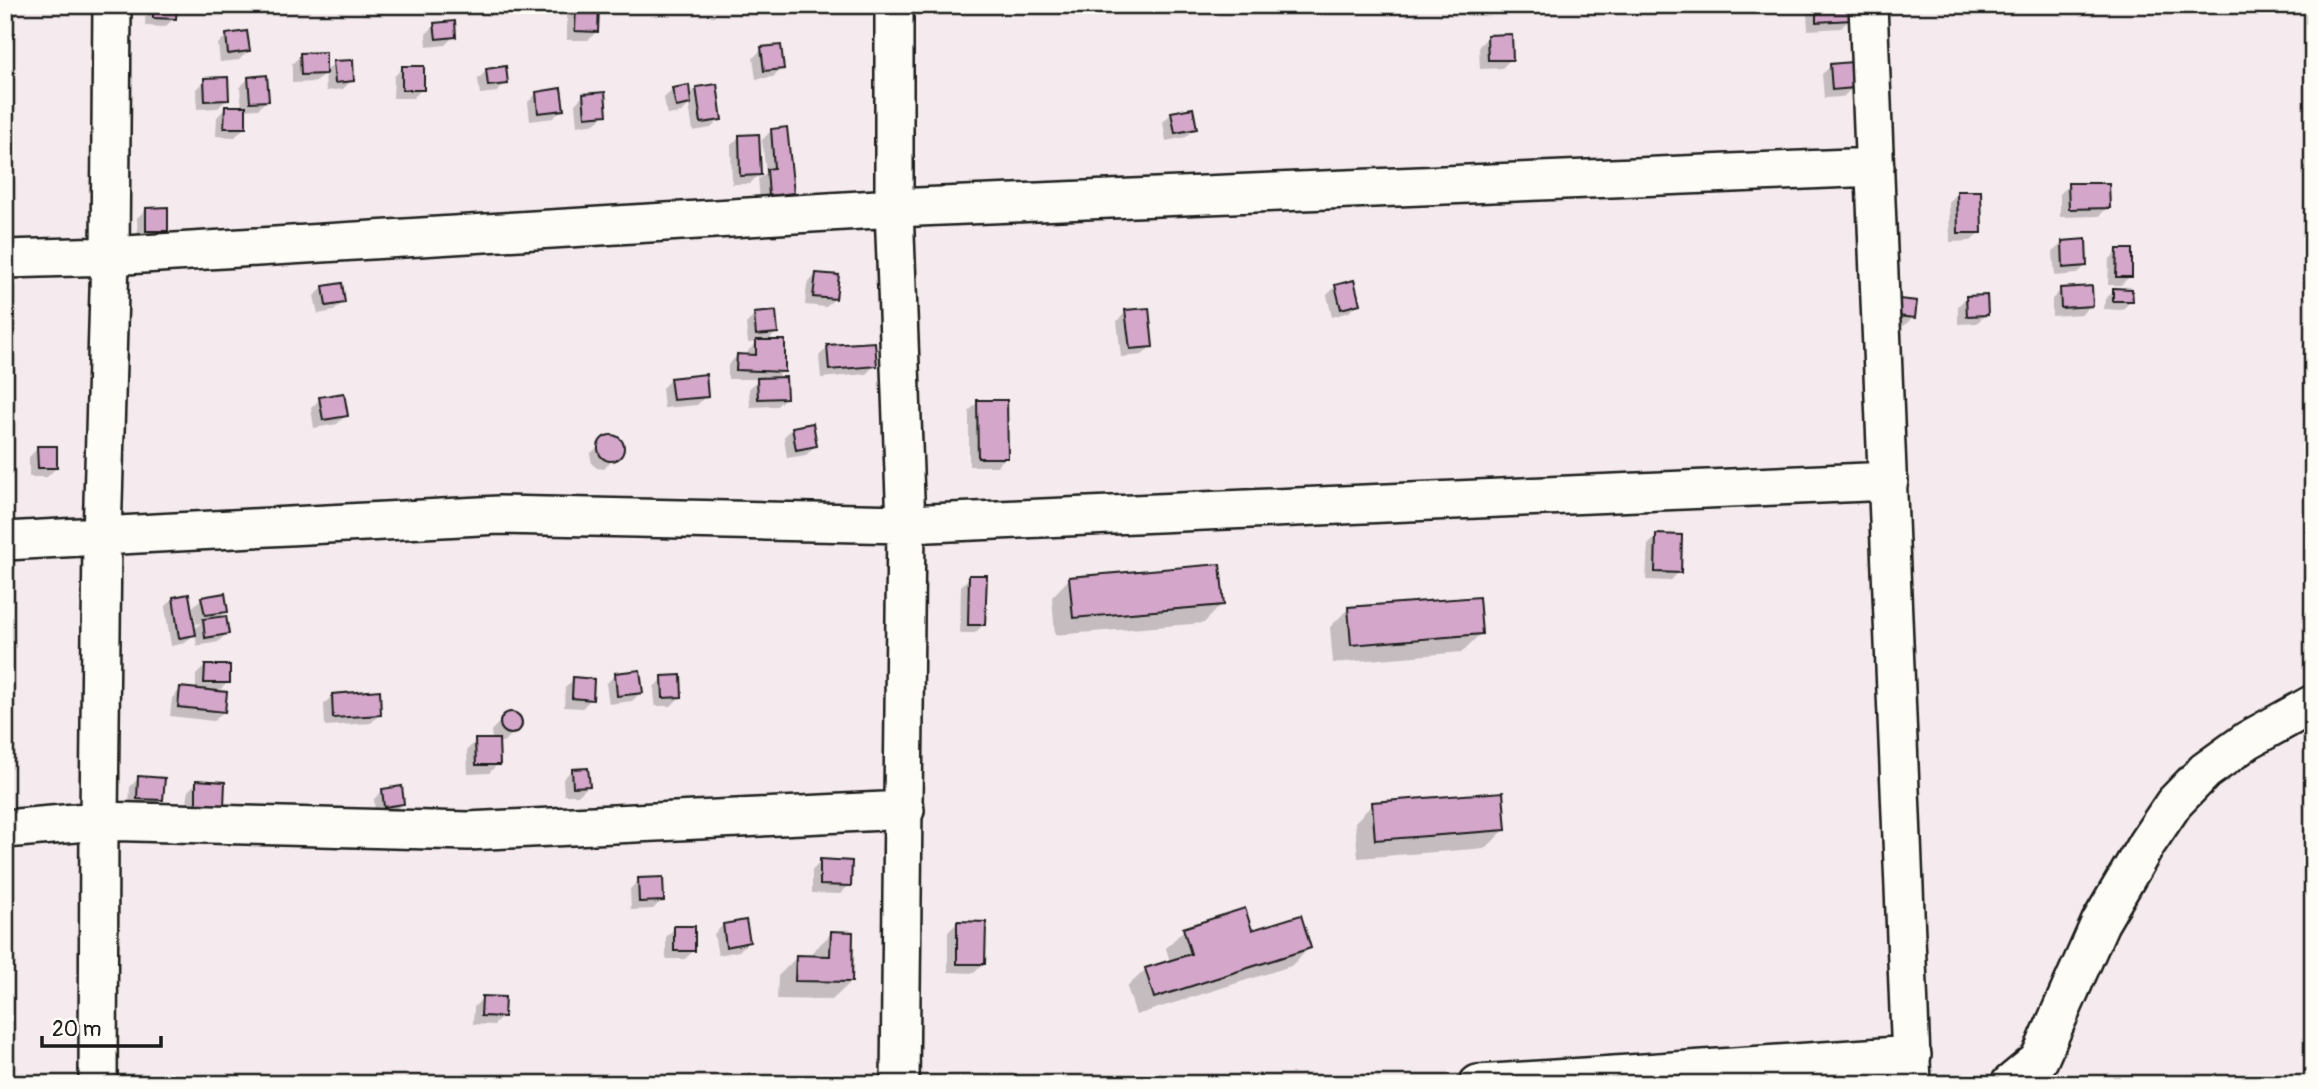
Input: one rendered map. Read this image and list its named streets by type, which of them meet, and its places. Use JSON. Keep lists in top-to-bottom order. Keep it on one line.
{"scale_bar":"20 m"}
